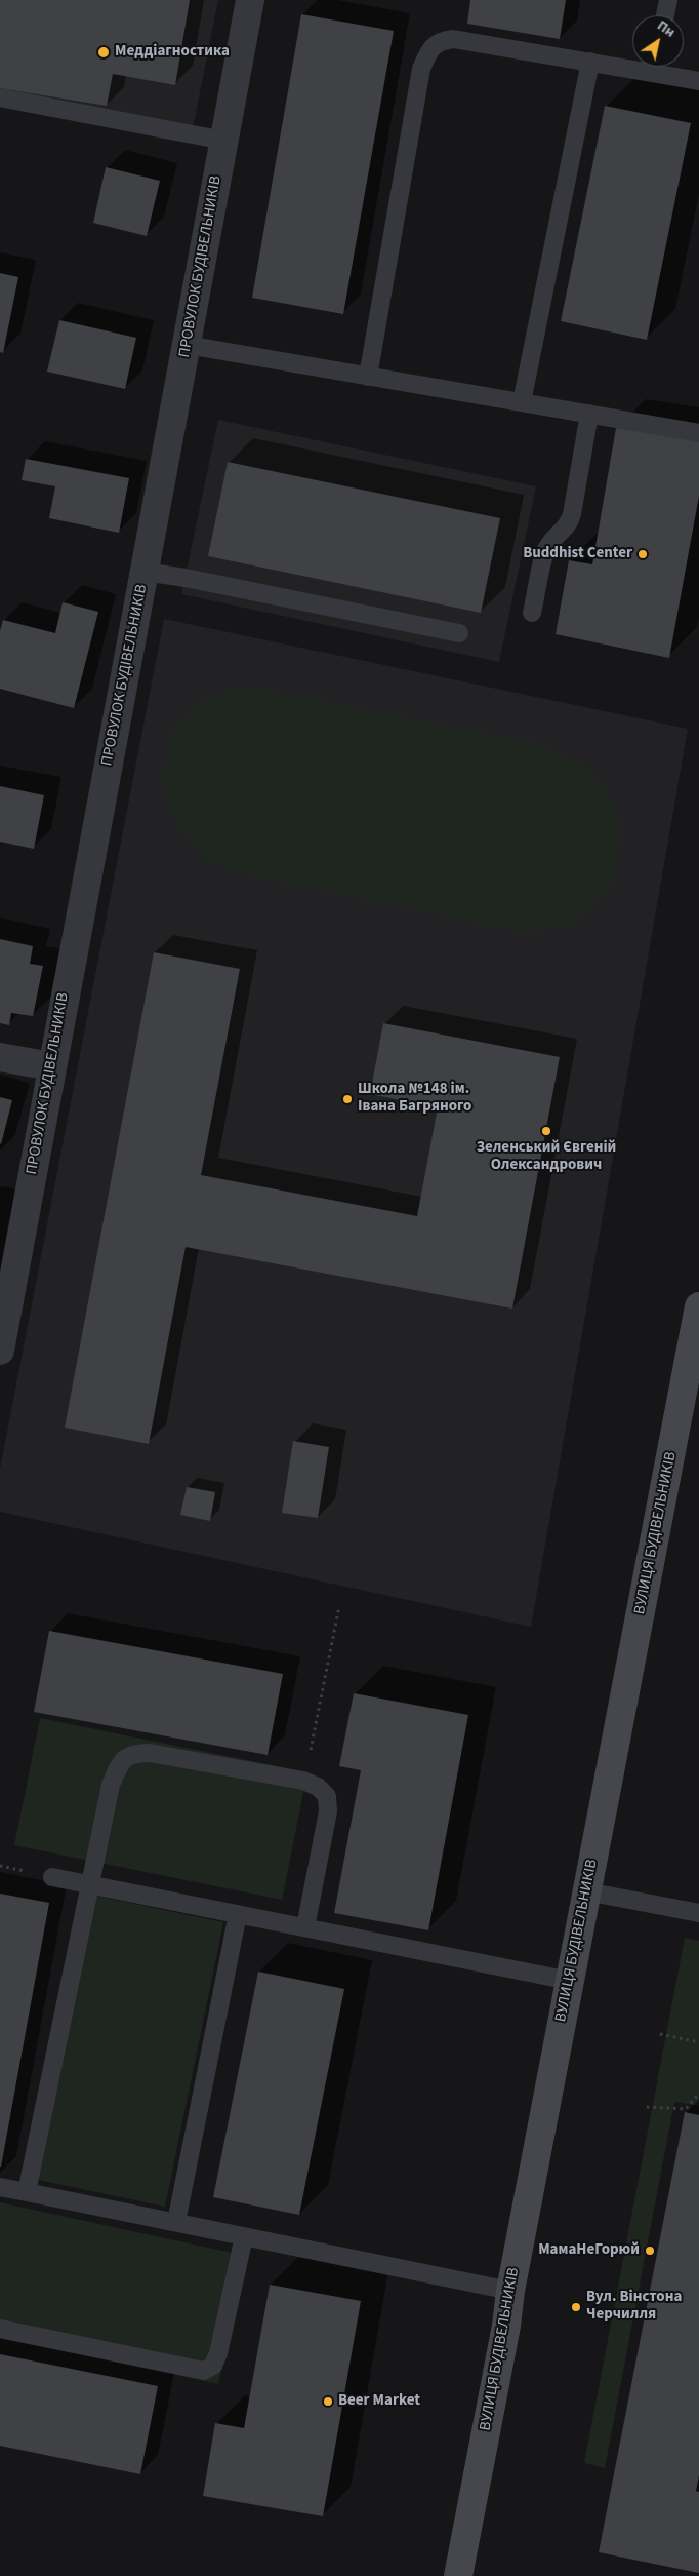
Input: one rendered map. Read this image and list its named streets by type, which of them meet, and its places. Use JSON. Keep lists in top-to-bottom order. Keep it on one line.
{"streets":{"main road":["ВУЛИЦЯ БУДІВЕЛЬНИКІВ"],"street":["ПРОВУЛОК БУДІВЕЛЬНИКІВ"]},"places":["Меддіагностика","Buddhist Center","Школа №148 ім. Івана Багряного","Зеленський Євгеній Олександрович","МамаНеГорюй","Вул. Вінстона Черчилля","Beer Market"],"north":"top right"}
